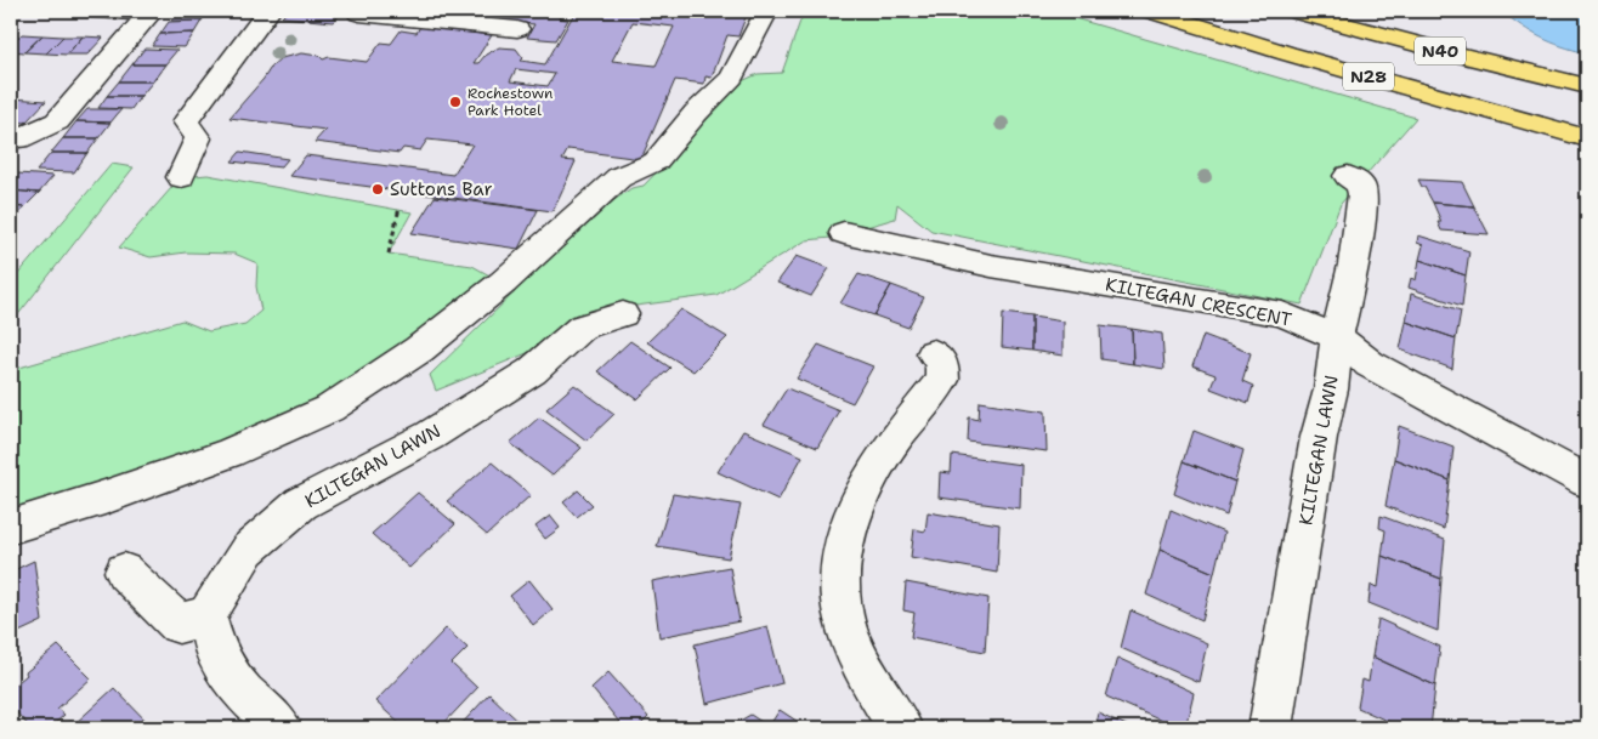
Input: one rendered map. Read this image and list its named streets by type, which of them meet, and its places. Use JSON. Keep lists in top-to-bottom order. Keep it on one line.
{"streets":{"highway":["N40","N28"],"street":["KILTEGAN CRESCENT","KILTEGAN LAWN"]},"crossings":[["KILTEGAN CRESCENT","KILTEGAN LAWN"]],"places":["Rochestown Park Hotel","Suttons Bar"]}
